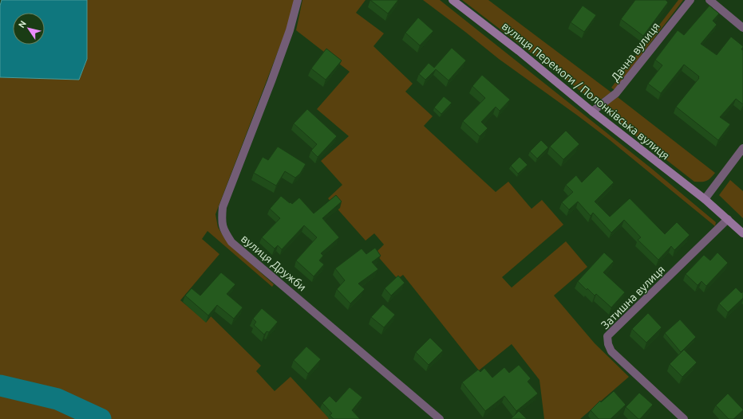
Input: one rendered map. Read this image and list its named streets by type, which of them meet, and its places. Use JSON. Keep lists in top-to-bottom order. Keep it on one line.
{"streets":{"main road":["вулиця Перемоги / Полонківська вулиця"],"street":["Дачна вулиця","вулиця Дружби","Затишна вулиця"]},"crossings":[["Дачна вулиця","вулиця Перемоги / Полонківська вулиця"],["вулиця Перемоги / Полонківська вулиця","Затишна вулиця"]],"north":"top left"}
